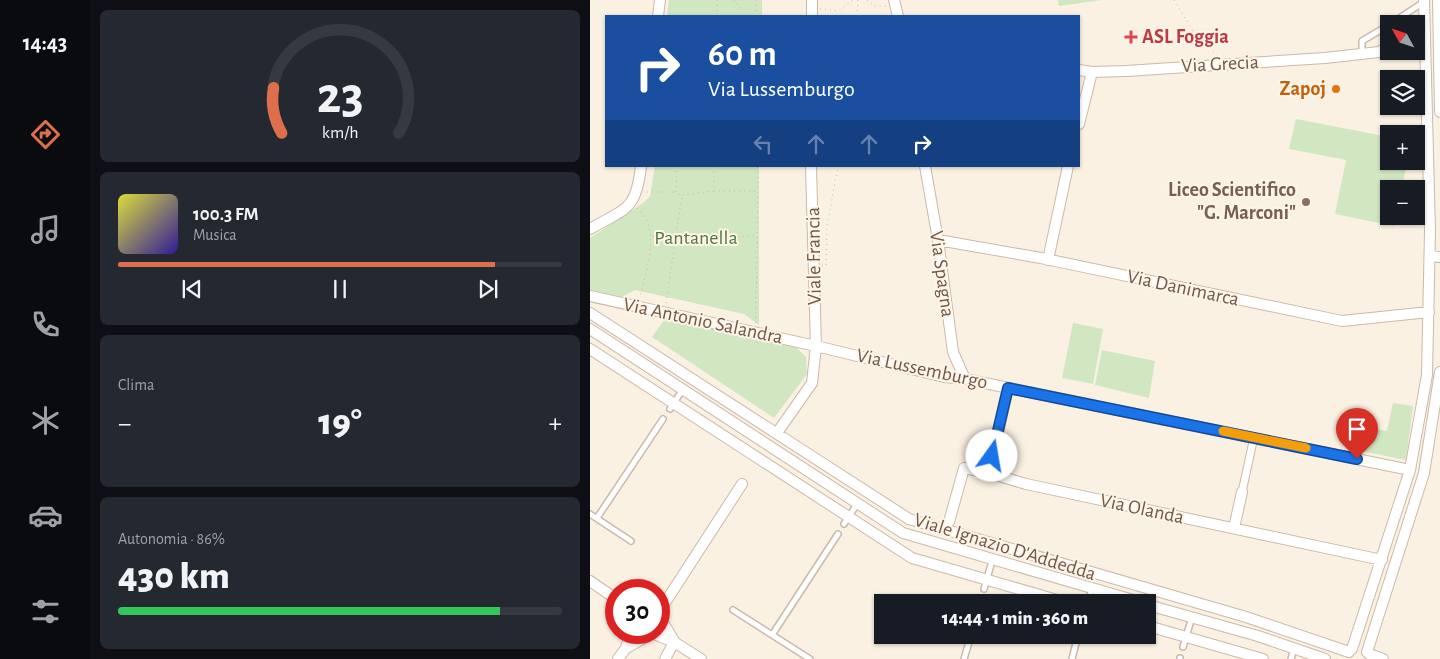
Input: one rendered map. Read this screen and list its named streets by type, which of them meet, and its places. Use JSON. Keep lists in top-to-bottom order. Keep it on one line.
{"streets":{"street":["Via Grecia","Viale Francia","Via Spagna","Via Danimarca","Via Antonio Salandra","Via Lussemburgo","Via Olanda","Viale Ignazio D'Addedda"]},"crossings":[["Viale Francia","Via Antonio Salandra"],["Viale Francia","Via Lussemburgo"],["Viale Francia","Viale Ignazio D'Addedda"],["Via Spagna","Via Danimarca"],["Via Spagna","Via Lussemburgo"],["Via Antonio Salandra","Via Lussemburgo"],["Via Olanda","Viale Ignazio D'Addedda"]],"parks":["Pantanella"],"places":{"health":["ASL Foggia"],"other":["Zapoj","Liceo Scientifico \"G. Marconi\""]},"north":"top left","page":{"tabs":"14:43","map_buttons":["+","−"],"turn":["60 m","Via Lussemburgo"],"song":["100.3 FM","Musica"],"tile":["Clima",["Autonomia · 86%","430 km"]],"heat":["−","19°","+"],"limit":"30","trip":"14:44 · 1 min · 360 m","gauge":["23","km/h"]}}
